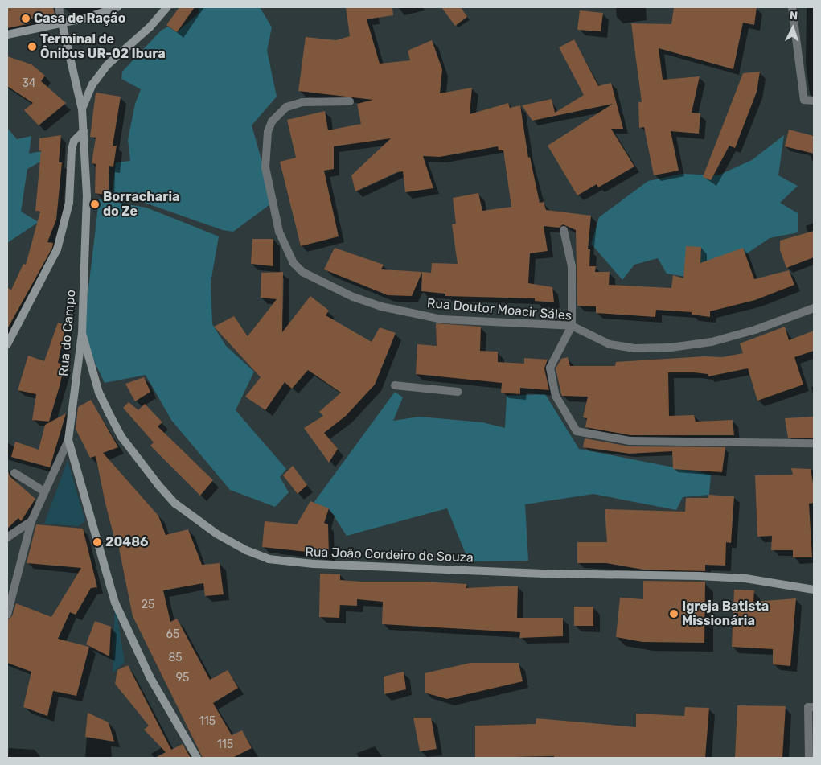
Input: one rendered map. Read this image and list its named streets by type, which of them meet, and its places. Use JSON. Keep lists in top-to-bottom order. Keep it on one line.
{"streets":{"main road":["Rua do Campo","Rua João Cordeiro de Souza"],"street":["Rua Doutor Moacir Sáles"]},"crossings":[["Rua do Campo","Rua João Cordeiro de Souza"]],"places":["Casa de Ração","Terminal de Ônibus UR-02 Ibura","Borracharia do Ze","20486","Igreja Batista Missionária"],"house_numbers":["34","25","65","85","95","115","115"],"north":"top"}
